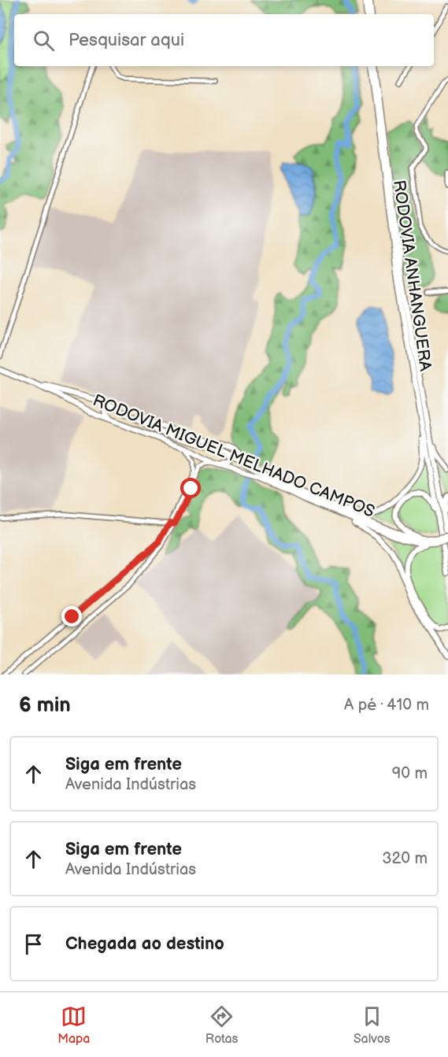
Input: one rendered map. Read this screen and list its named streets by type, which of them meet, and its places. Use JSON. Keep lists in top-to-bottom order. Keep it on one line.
{"streets":{"highway":["RODOVIA ANHANGUERA","RODOVIA MIGUEL MELHADO CAMPOS"]},"page":{"search":"Pesquisar aqui","heading":["6 min","A pé · 410 m"],"list":[["Siga em frente","Avenida Indústrias","90 m"],["Siga em frente","Avenida Indústrias","320 m"],"Chegada ao destino"],"nav":["Mapa","Rotas","Salvos"]}}
